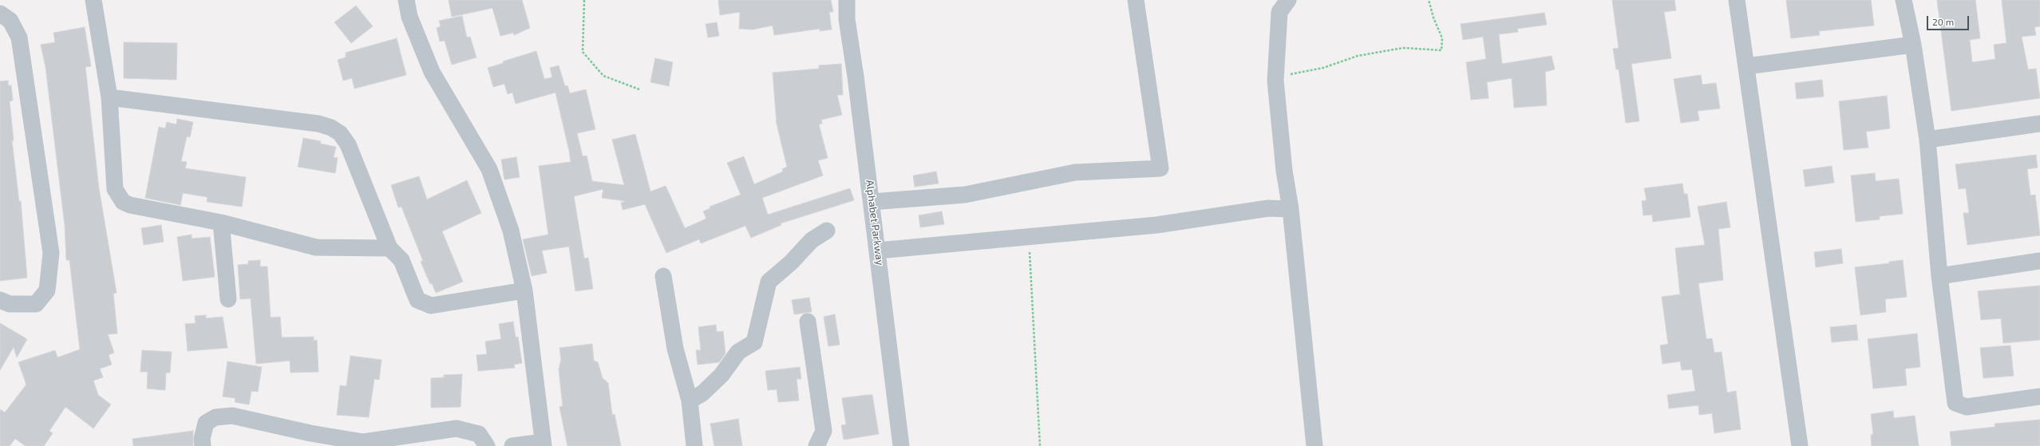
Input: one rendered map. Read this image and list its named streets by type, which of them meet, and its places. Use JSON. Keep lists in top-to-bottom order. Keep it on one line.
{"streets":{"street":["Alphabet Parkway"]},"scale_bar":"20 m"}
